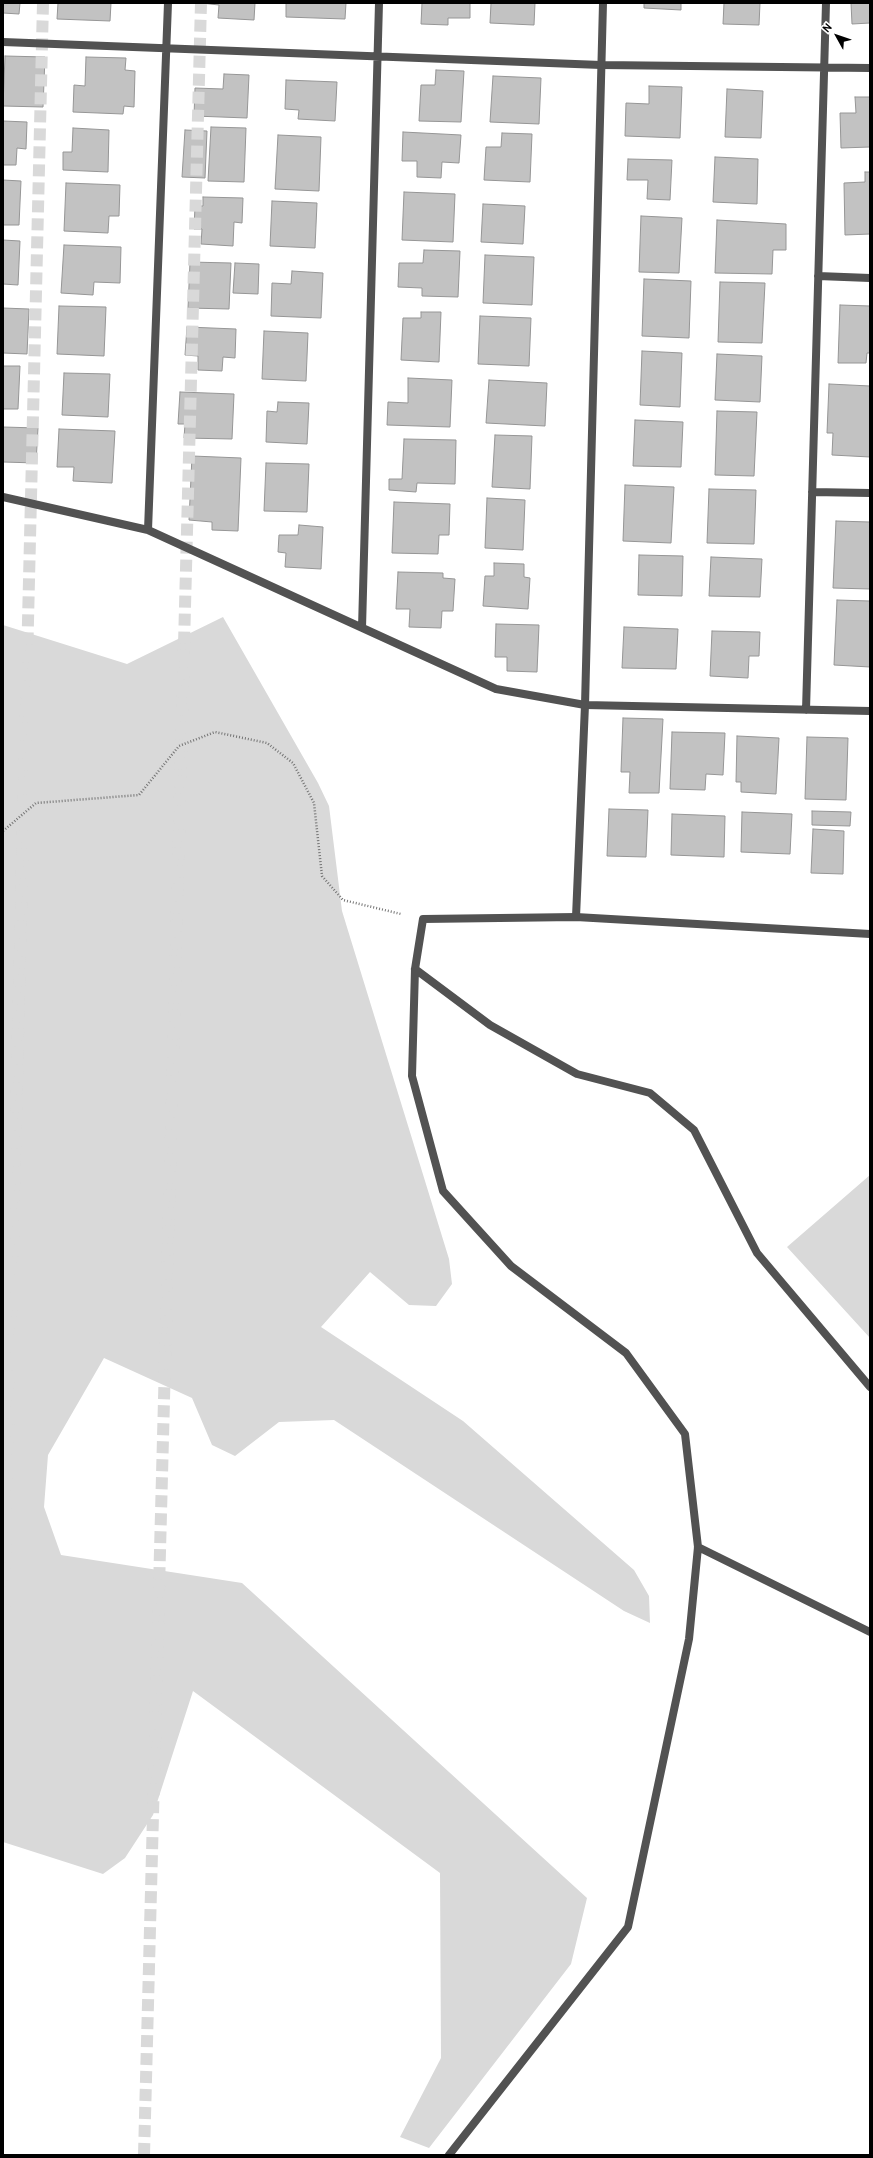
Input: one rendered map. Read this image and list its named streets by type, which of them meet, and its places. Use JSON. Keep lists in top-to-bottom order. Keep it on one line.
{"north":"top left"}
